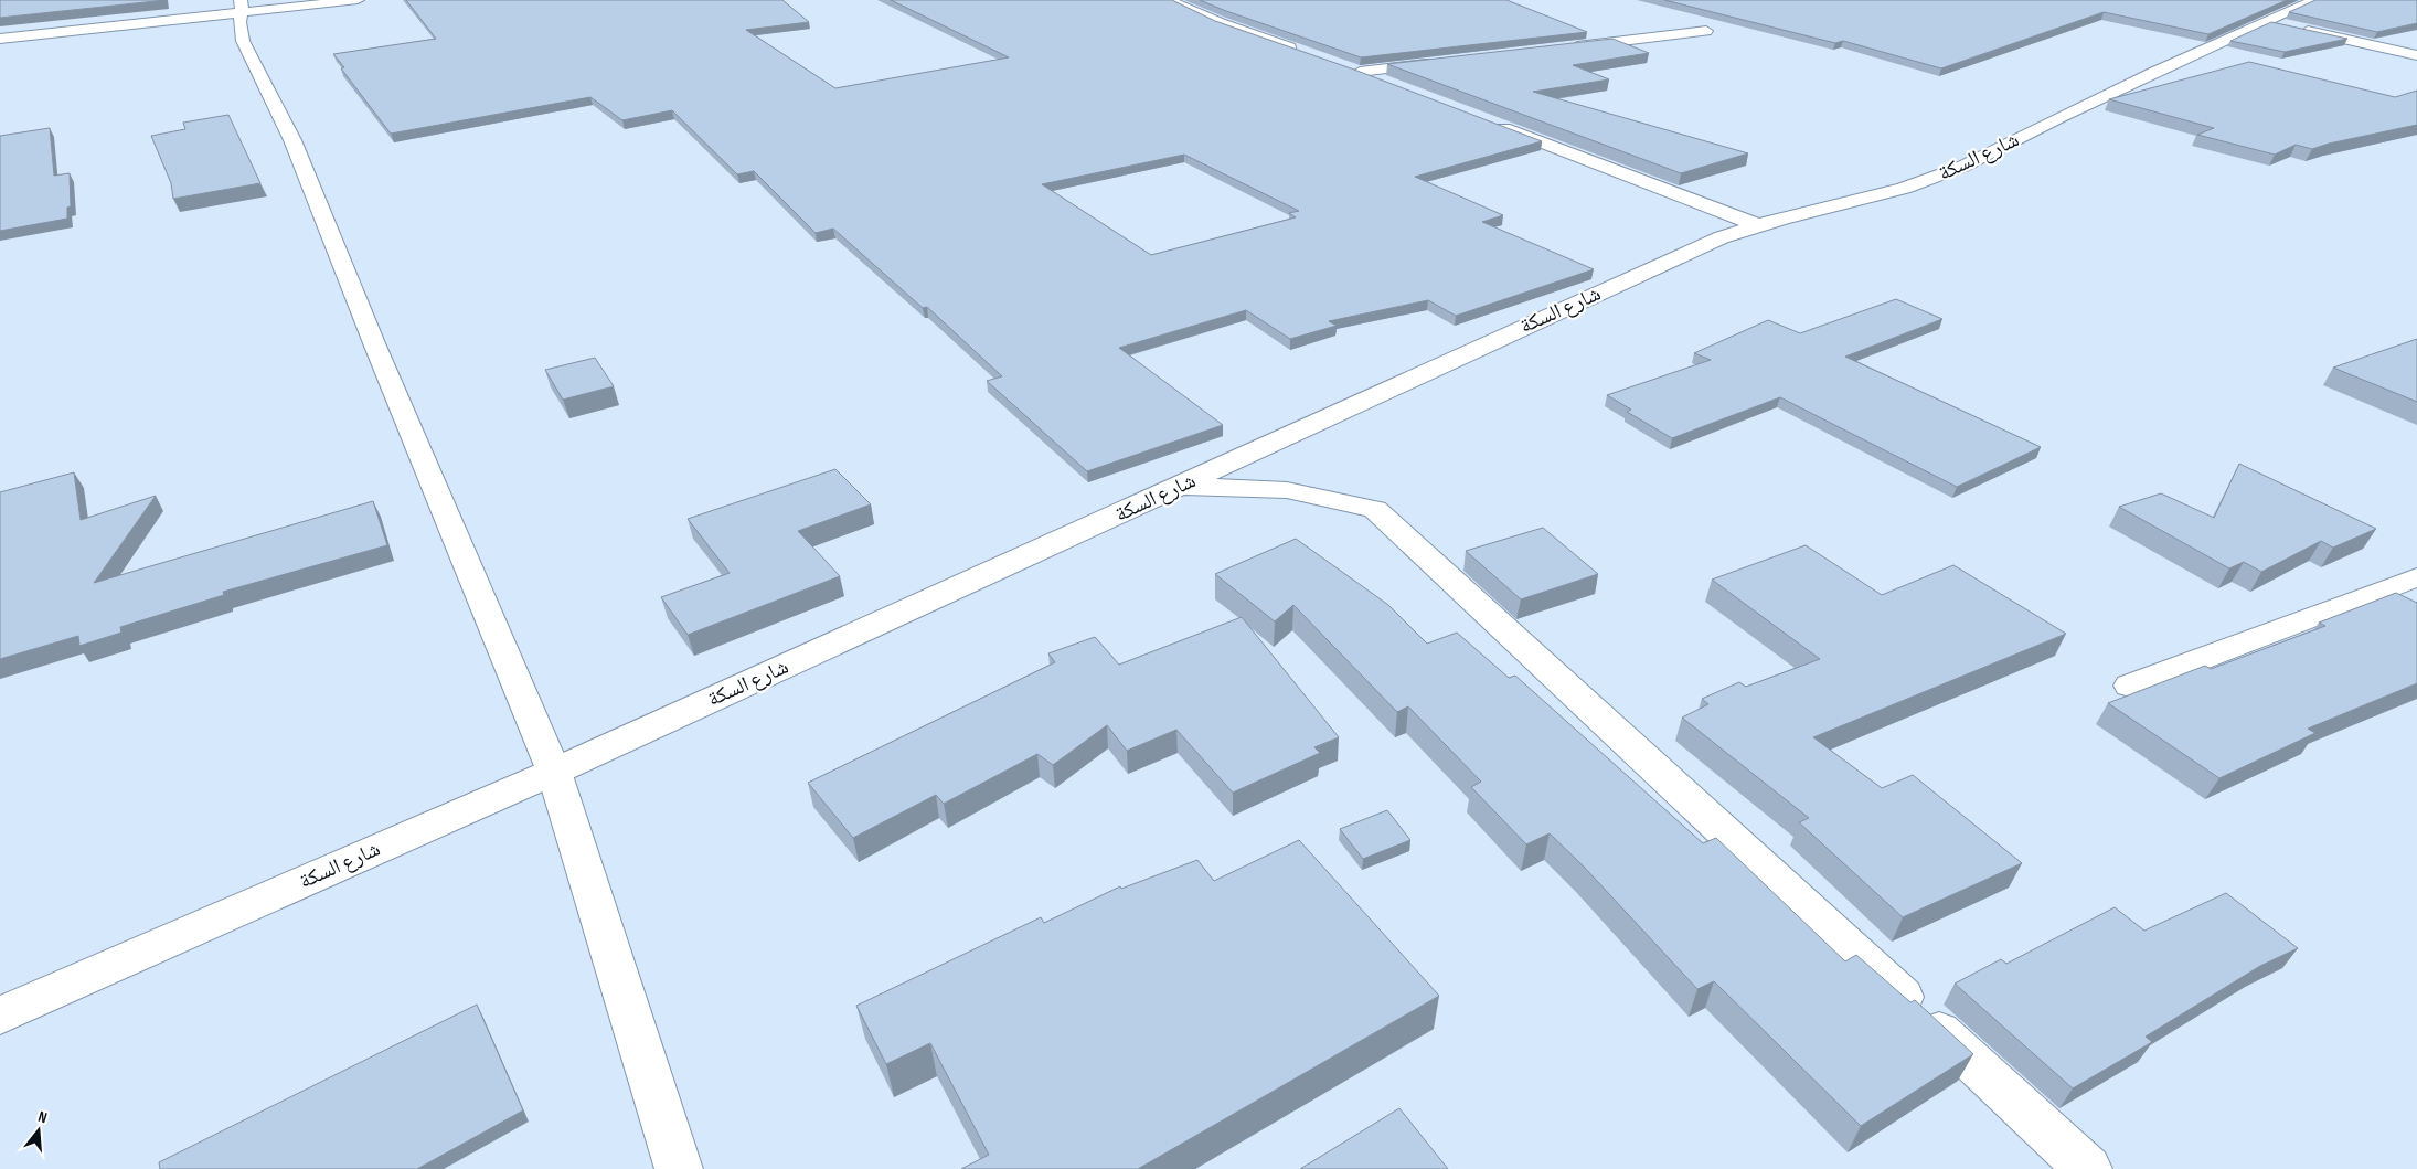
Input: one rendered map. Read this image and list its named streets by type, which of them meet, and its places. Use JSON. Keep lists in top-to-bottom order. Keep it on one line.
{"streets":{"street":["شارع السكة"]},"north":"top"}
